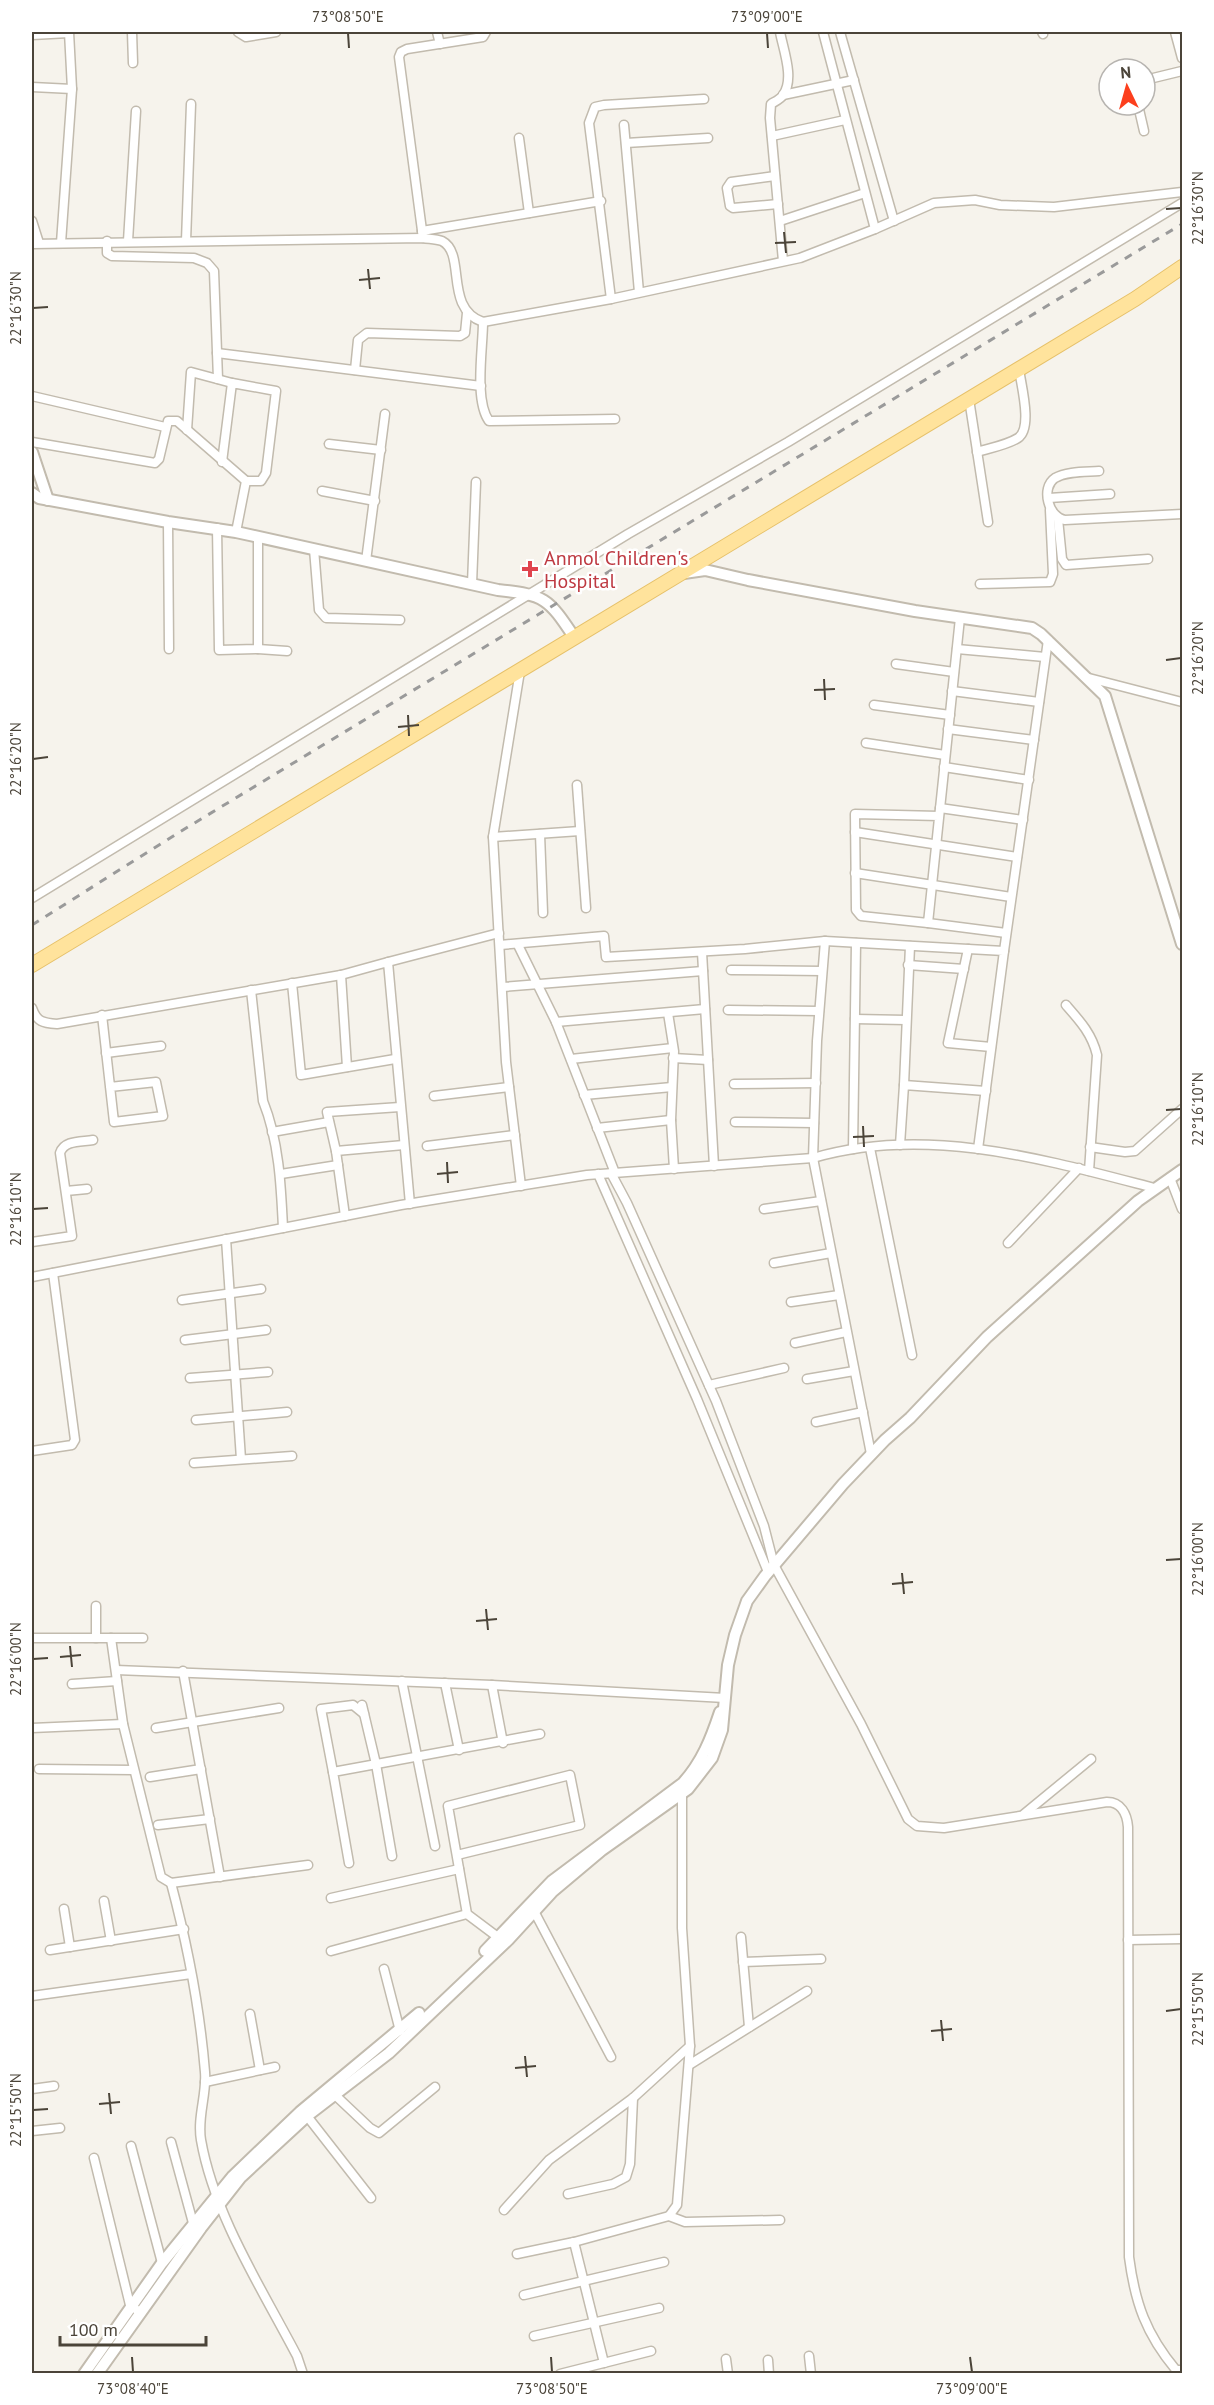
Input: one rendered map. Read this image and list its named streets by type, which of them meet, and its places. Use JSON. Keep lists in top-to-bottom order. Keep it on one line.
{"places":{"health":["Anmol Children's Hospital"]},"scale_bar":"100 m","north":"top","coordinates":["73°08'50\"E","73°09'00\"E","22°16'30\"N","22°16'20\"N","22°16'10\"N","22°16'00\"N","22°15'50\"N","73°08'40\"E"]}
